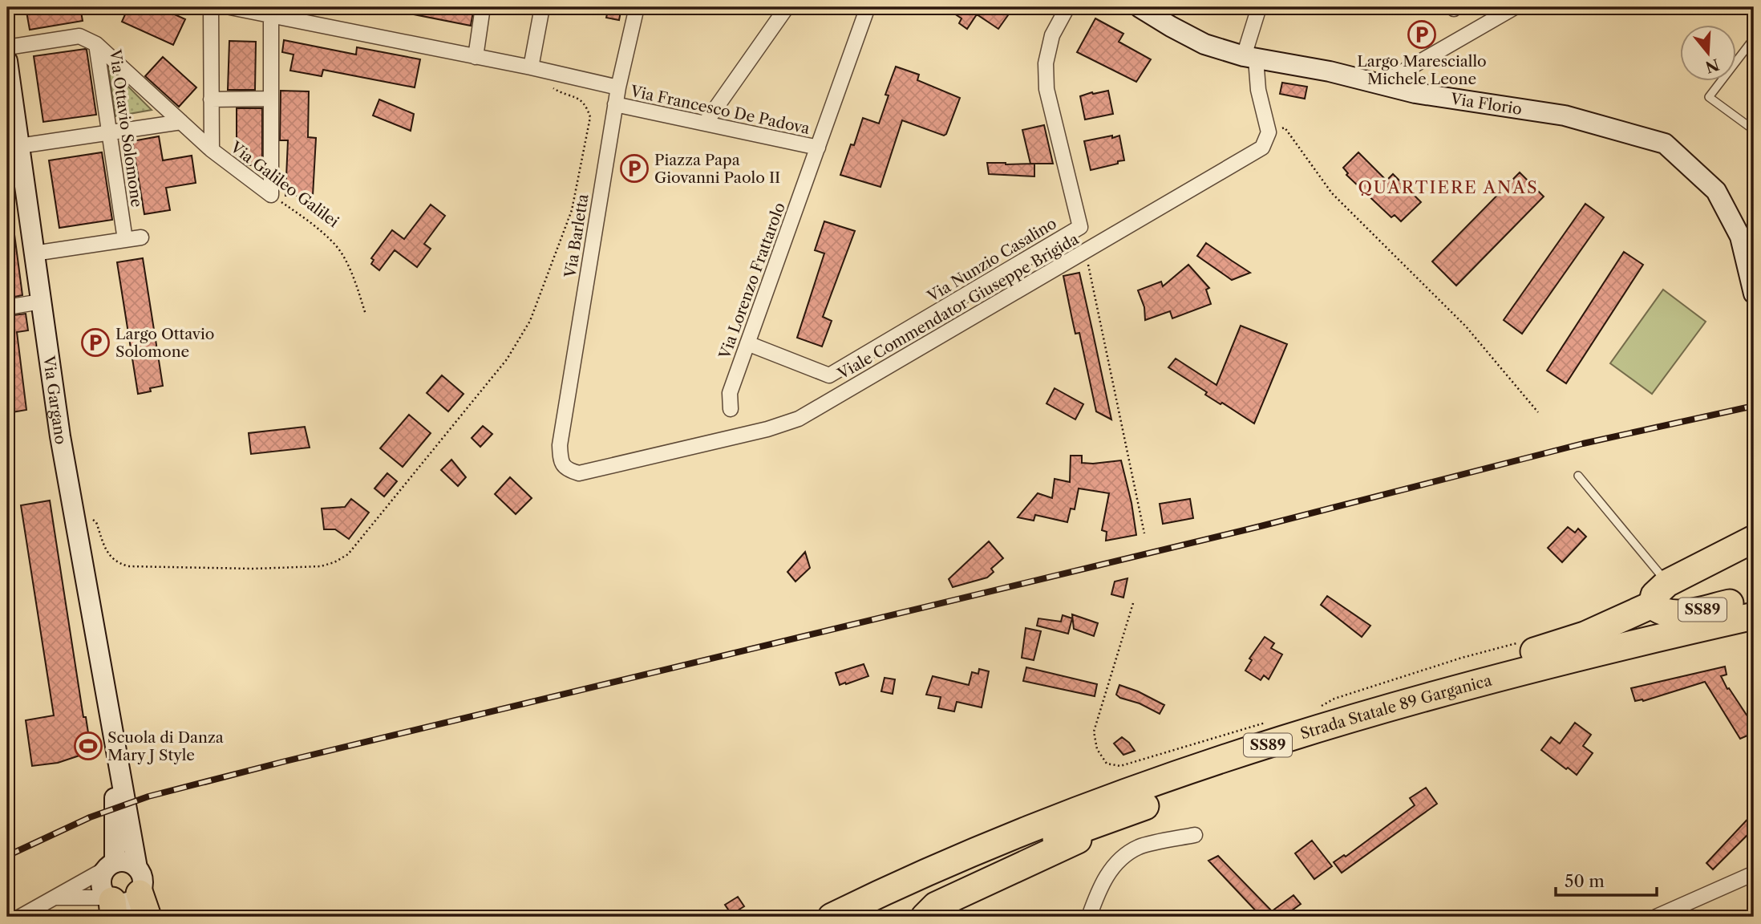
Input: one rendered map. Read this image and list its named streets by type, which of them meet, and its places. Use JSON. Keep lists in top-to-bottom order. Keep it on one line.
{"streets":{"highway":["SS89","Strada Statale 89 Garganica"],"main road":["Via Florio","Via Gargano"],"street":["Via Francesco De Padova","Via Ottavio Solomone","Via Galileo Galilei","Via Barletta","Via Nunzio Casalino","Via Lorenzo Frattarolo","Viale Commendator Giuseppe Brigida"]},"crossings":[["Via Francesco De Padova","Via Barletta"],["Via Francesco De Padova","Via Lorenzo Frattarolo"],["Via Ottavio Solomone","Via Galileo Galilei"],["Via Barletta","Viale Commendator Giuseppe Brigida"],["Via Nunzio Casalino","Via Lorenzo Frattarolo"],["SS89","Strada Statale 89 Garganica"]],"districts":["QUARTIERE ANAS"],"places":{"parking":["Largo Maresciallo Michele Leone","Piazza Papa Giovanni Paolo II","Largo Ottavio Solomone"],"sports":["Scuola di Danza Mary J Style"]},"scale_bar":"50 m","north":"bottom"}
